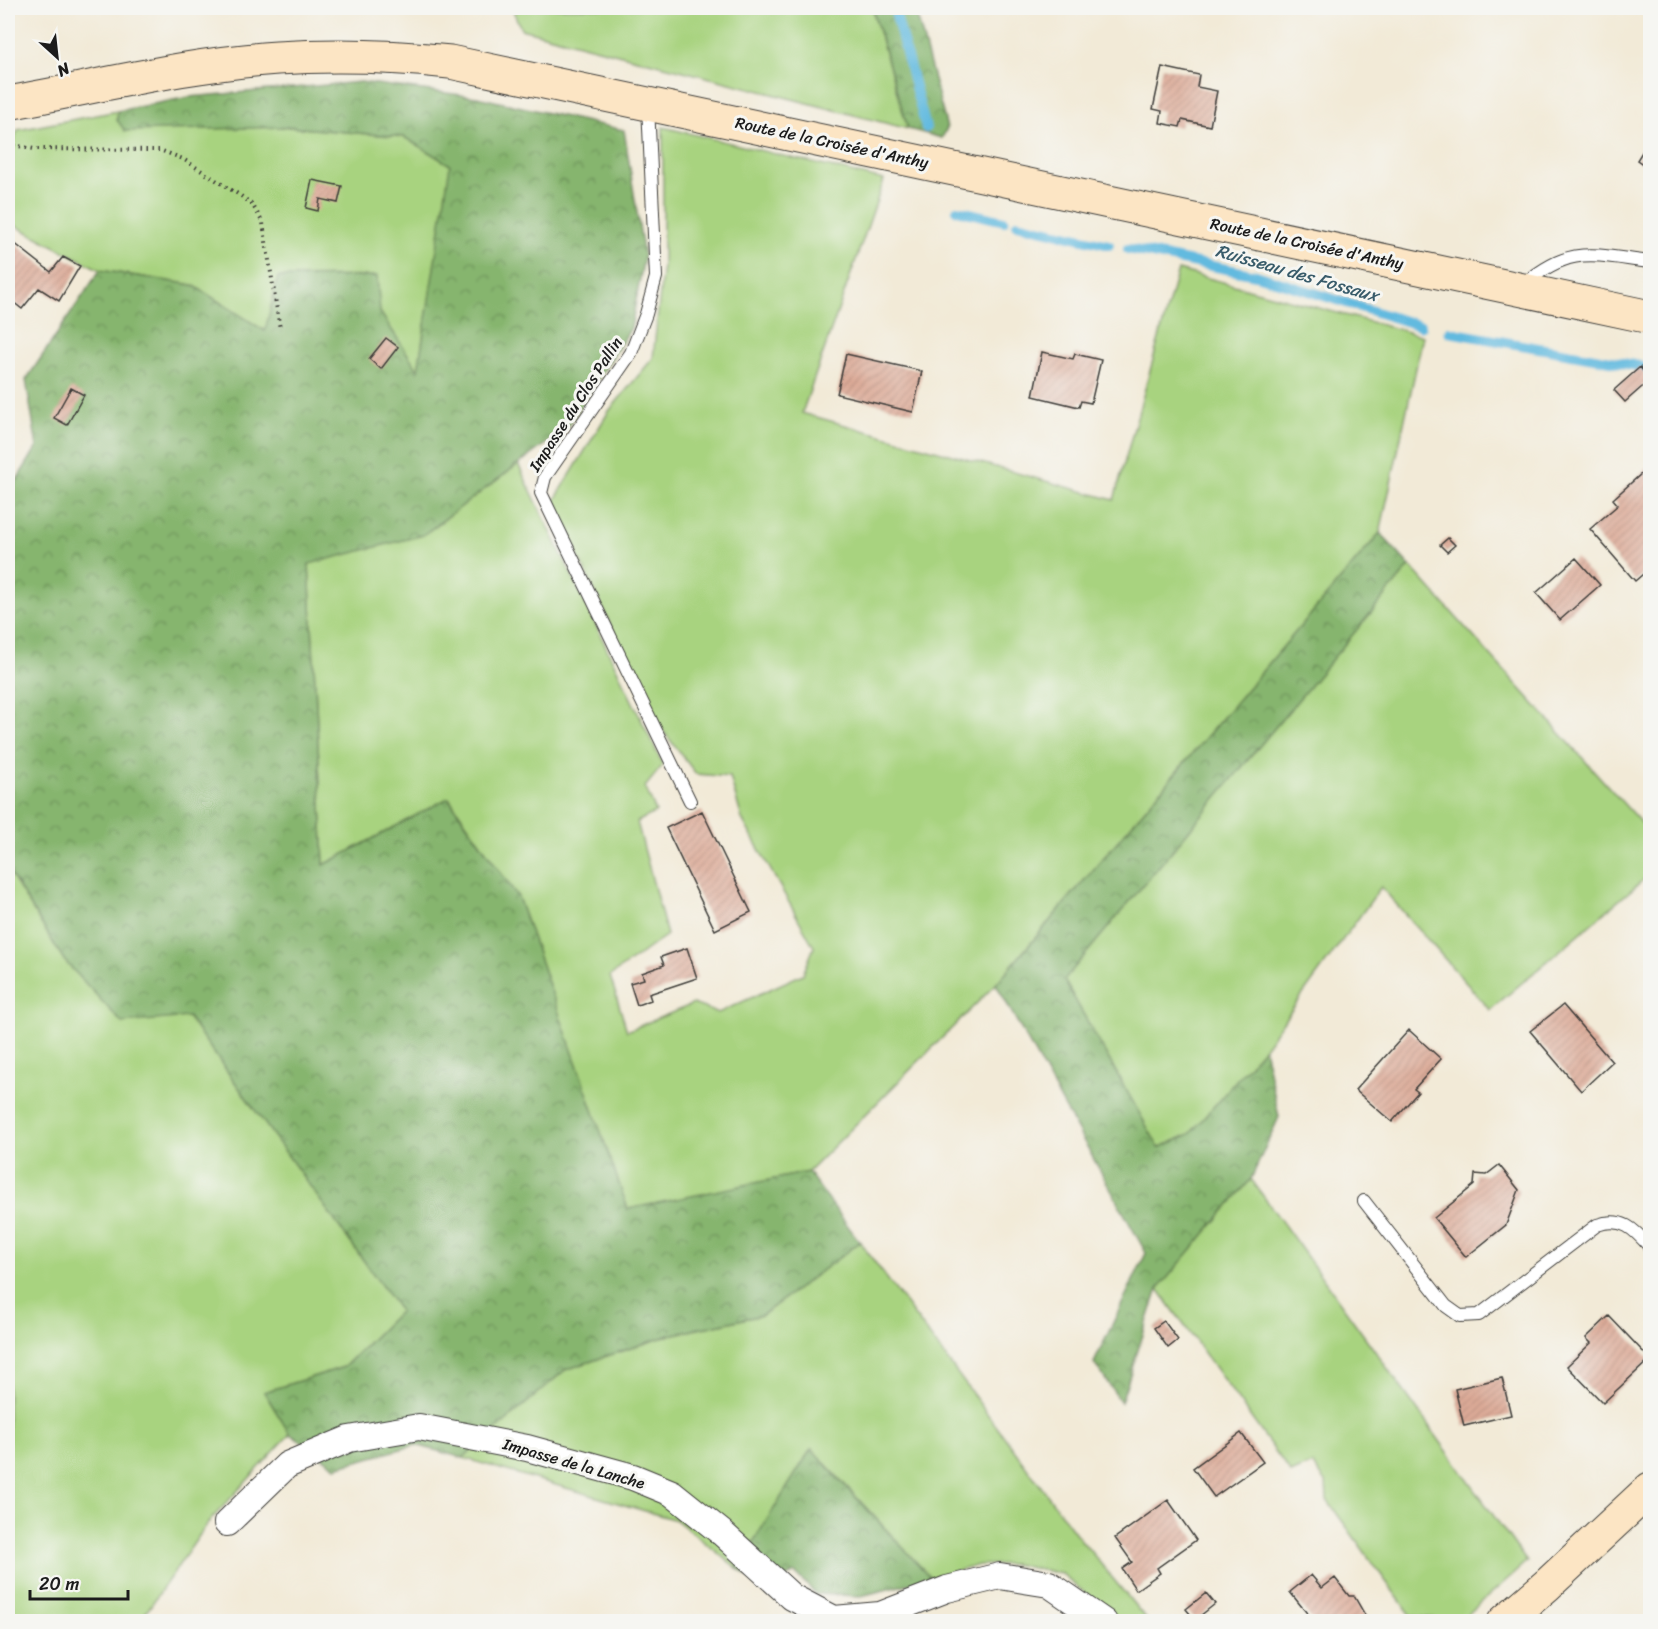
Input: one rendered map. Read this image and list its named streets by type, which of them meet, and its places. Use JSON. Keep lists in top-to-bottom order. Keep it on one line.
{"streets":{"street":["Route de la Croisée d'Anthy","Impasse de la Lanche"],"lane":["Impasse du Clos Pallin"]},"crossings":[["Route de la Croisée d'Anthy","Impasse du Clos Pallin"]],"water":["Ruisseau des Fossaux"],"scale_bar":"20 m","north":"bottom right"}
